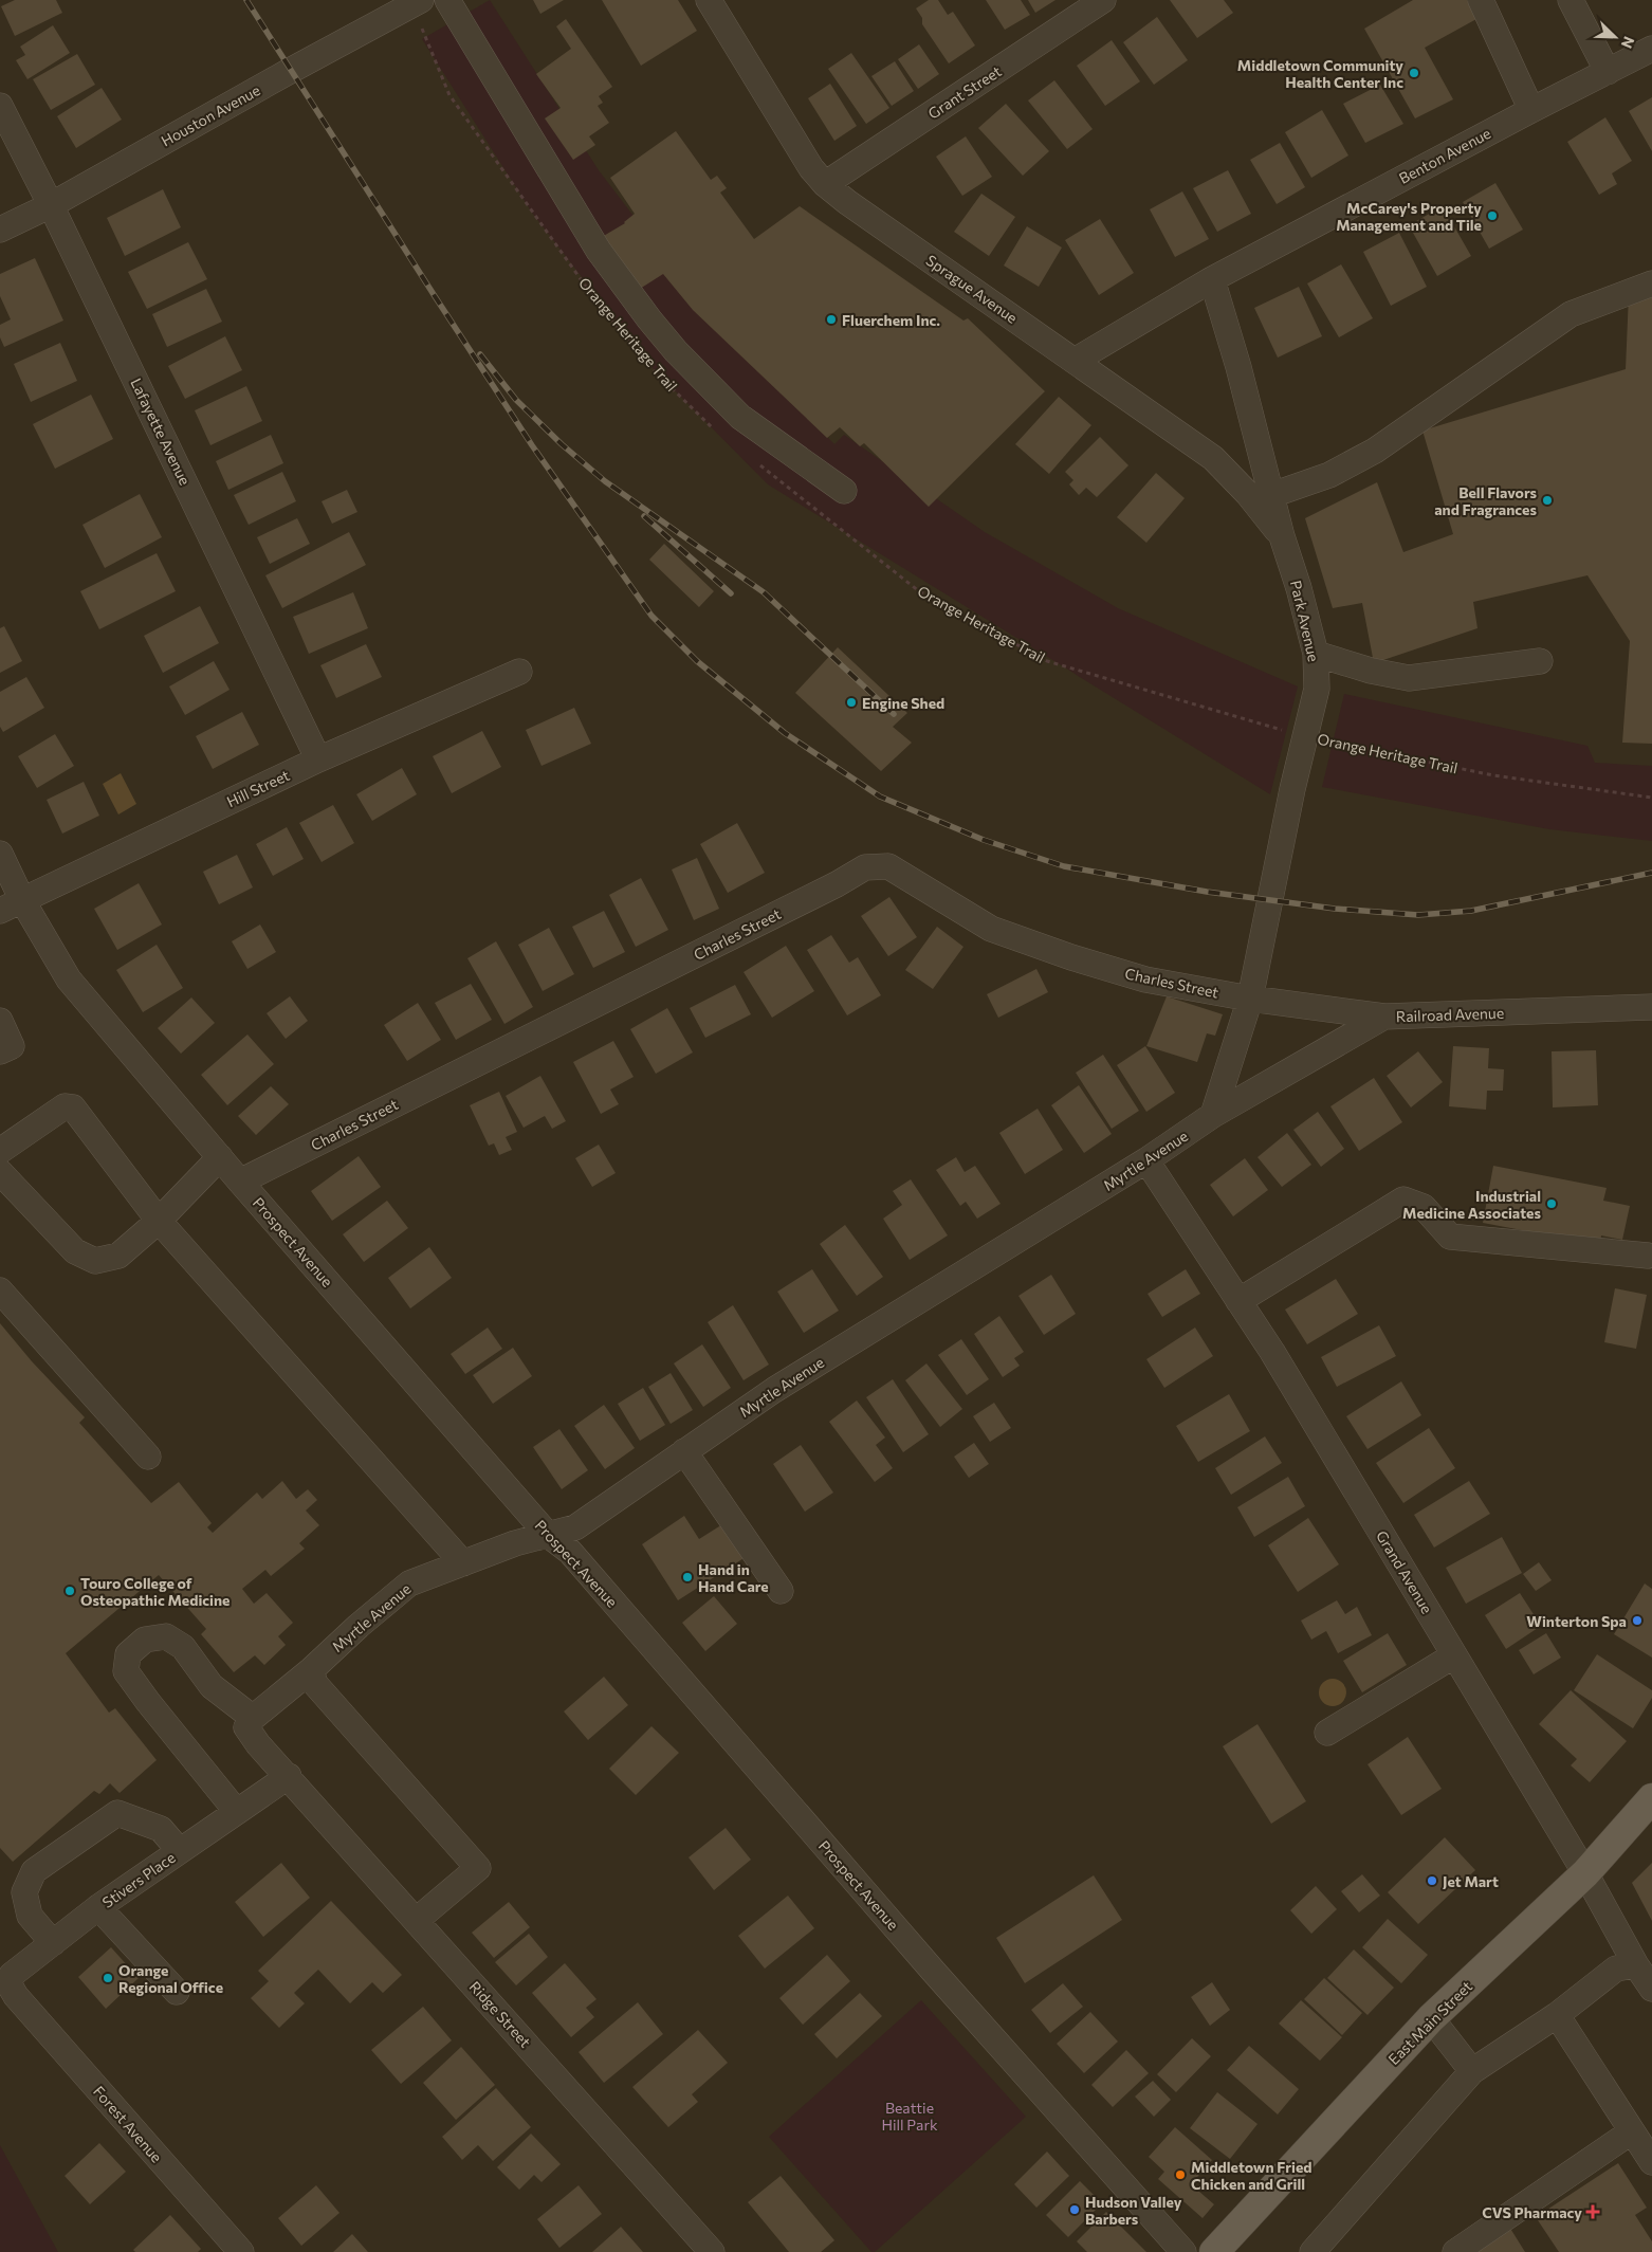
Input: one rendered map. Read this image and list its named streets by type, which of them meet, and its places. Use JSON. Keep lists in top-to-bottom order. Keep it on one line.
{"streets":{"main road":["East Main Street"],"street":["Grant Street","Houston Avenue","Benton Avenue","Sprague Avenue","Lafayette Avenue","Park Avenue","Hill Street","Charles Street","Railroad Avenue","Myrtle Avenue","Prospect Avenue","Grand Avenue","Stivers Place","Ridge Street","Forest Avenue"],"path":["Orange Heritage Trail"]},"crossings":[["Grant Street","Sprague Avenue"],["Houston Avenue","Lafayette Avenue"],["Benton Avenue","Sprague Avenue"],["Benton Avenue","Park Avenue"],["Sprague Avenue","Park Avenue"],["Orange Heritage Trail","Park Avenue"],["Lafayette Avenue","Hill Street"],["Park Avenue","Charles Street"],["Park Avenue","Railroad Avenue"],["Hill Street","Prospect Avenue"],["Charles Street","Railroad Avenue"],["Charles Street","Prospect Avenue"],["Railroad Avenue","Myrtle Avenue"],["Myrtle Avenue","Prospect Avenue"],["Myrtle Avenue","Grand Avenue"],["Grand Avenue","East Main Street"],["Stivers Place","Ridge Street"],["Stivers Place","Forest Avenue"]],"parks":["Beattie Hill Park"],"places":{"other":["Middletown Community Health Center Inc","McCarey's Property Management and Tile","Fluerchem Inc.","Bell Flavors and Fragrances","Engine Shed","Industrial Medicine Associates","Hand in Hand Care","Touro College of Osteopathic Medicine","Winterton Spa","Jet Mart","Orange Regional Office","Middletown Fried Chicken and Grill","Hudson Valley Barbers"],"health":["CVS Pharmacy"]},"north":"bottom right"}
